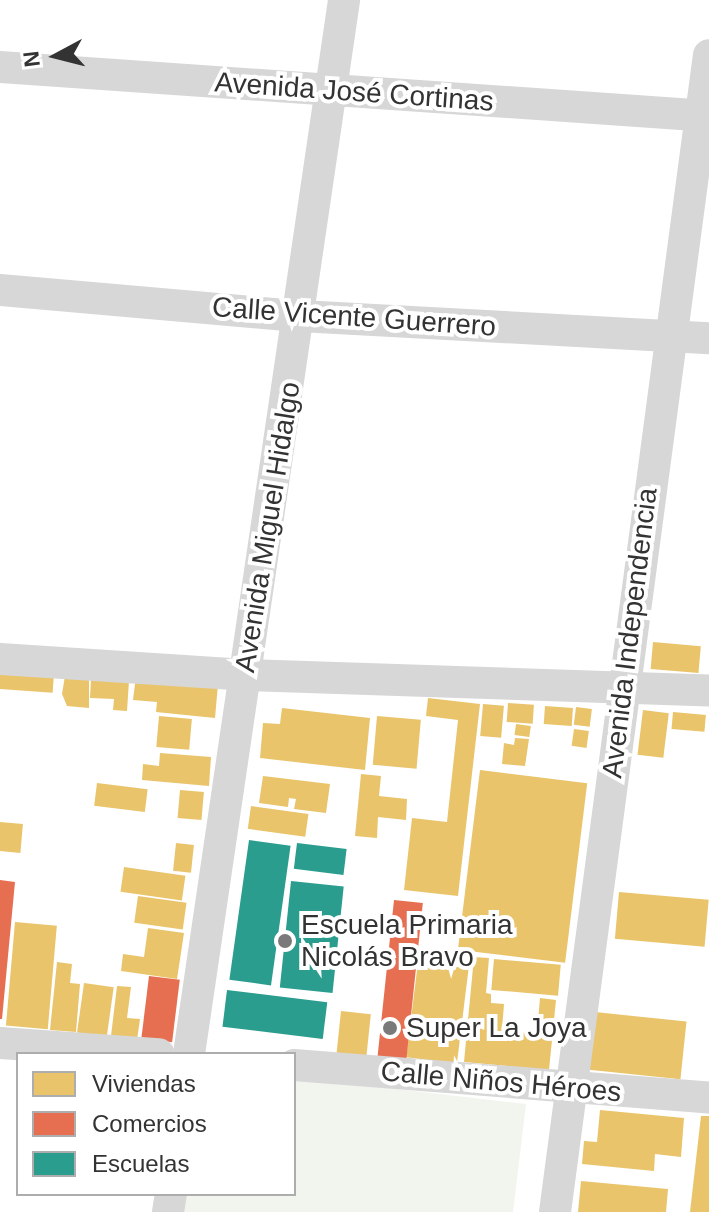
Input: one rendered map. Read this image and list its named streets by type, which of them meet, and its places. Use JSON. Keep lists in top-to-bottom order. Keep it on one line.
{"streets":{"street":["Avenida José Cortinas","Calle Vicente Guerrero","Avenida Miguel Hidalgo","Avenida Independencia","Calle Niños Héroes"]},"crossings":[["Avenida José Cortinas","Avenida Miguel Hidalgo"],["Avenida José Cortinas","Avenida Independencia"],["Calle Vicente Guerrero","Avenida Miguel Hidalgo"],["Calle Vicente Guerrero","Avenida Independencia"],["Avenida Independencia","Calle Niños Héroes"]],"places":["Escuela Primaria Nicolás Bravo","Super La Joya"],"legend":["Viviendas","Comercios","Escuelas"],"north":"left"}
